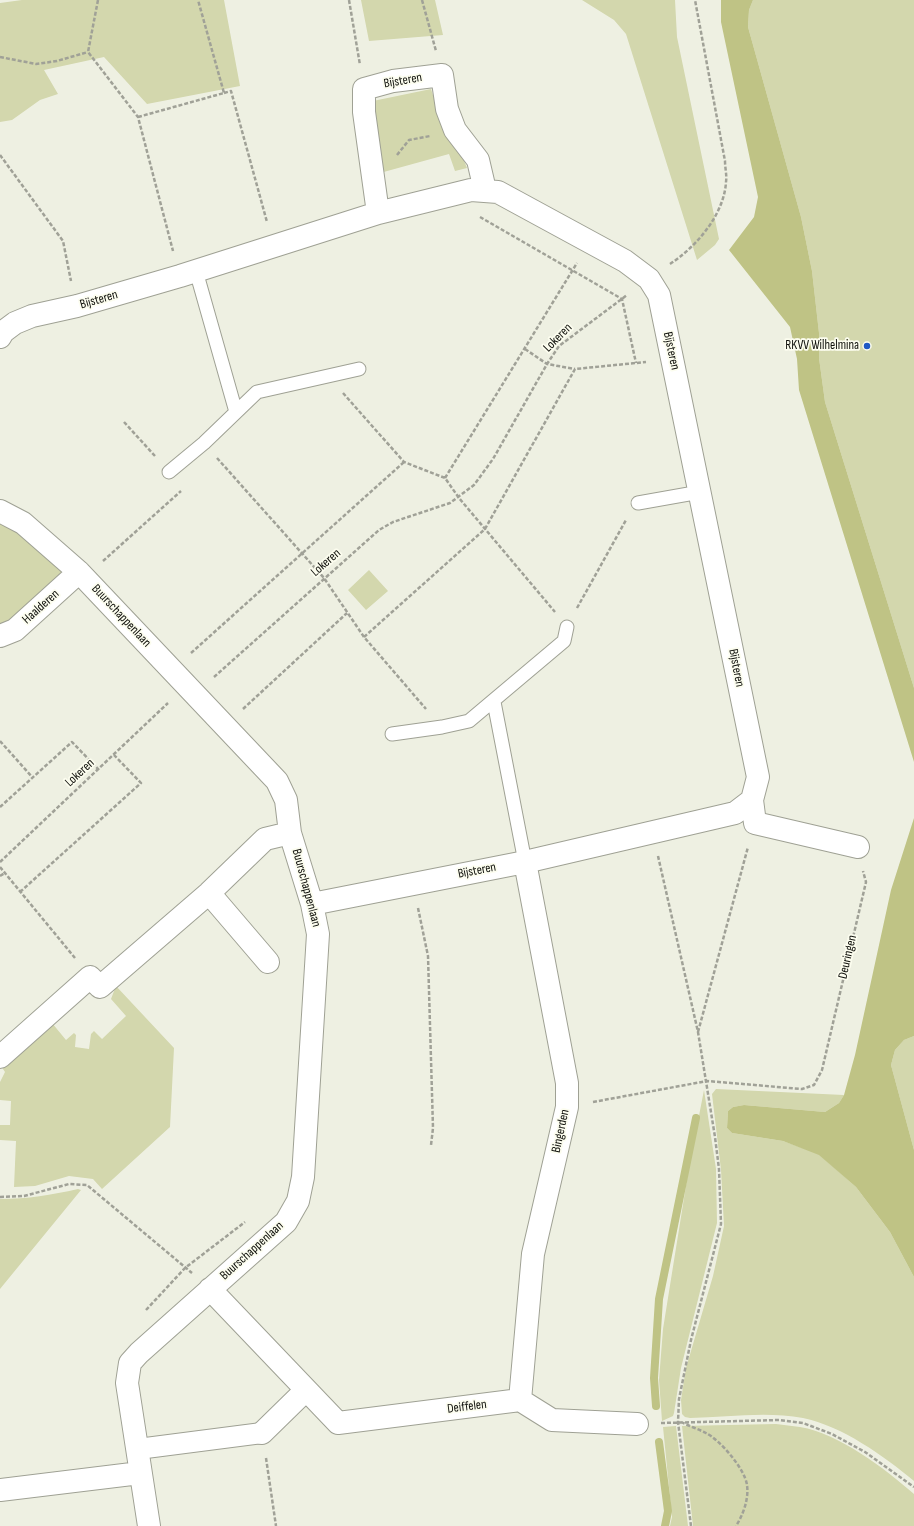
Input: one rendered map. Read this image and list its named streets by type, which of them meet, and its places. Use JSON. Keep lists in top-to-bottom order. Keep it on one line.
{"streets":{"street":["Bijsteren","Haalderen","Buurschappenlaan","Bingerden","Deiffelen"],"path":["Lokeren","Deuringen"]},"crossings":[["Bijsteren","Lokeren"],["Bijsteren","Buurschappenlaan"],["Bijsteren","Bingerden"],["Lokeren","Buurschappenlaan"],["Haalderen","Buurschappenlaan"],["Buurschappenlaan","Deiffelen"],["Deuringen","Bingerden"],["Bingerden","Deiffelen"]],"places":["RKVV Wilhelmina"]}
